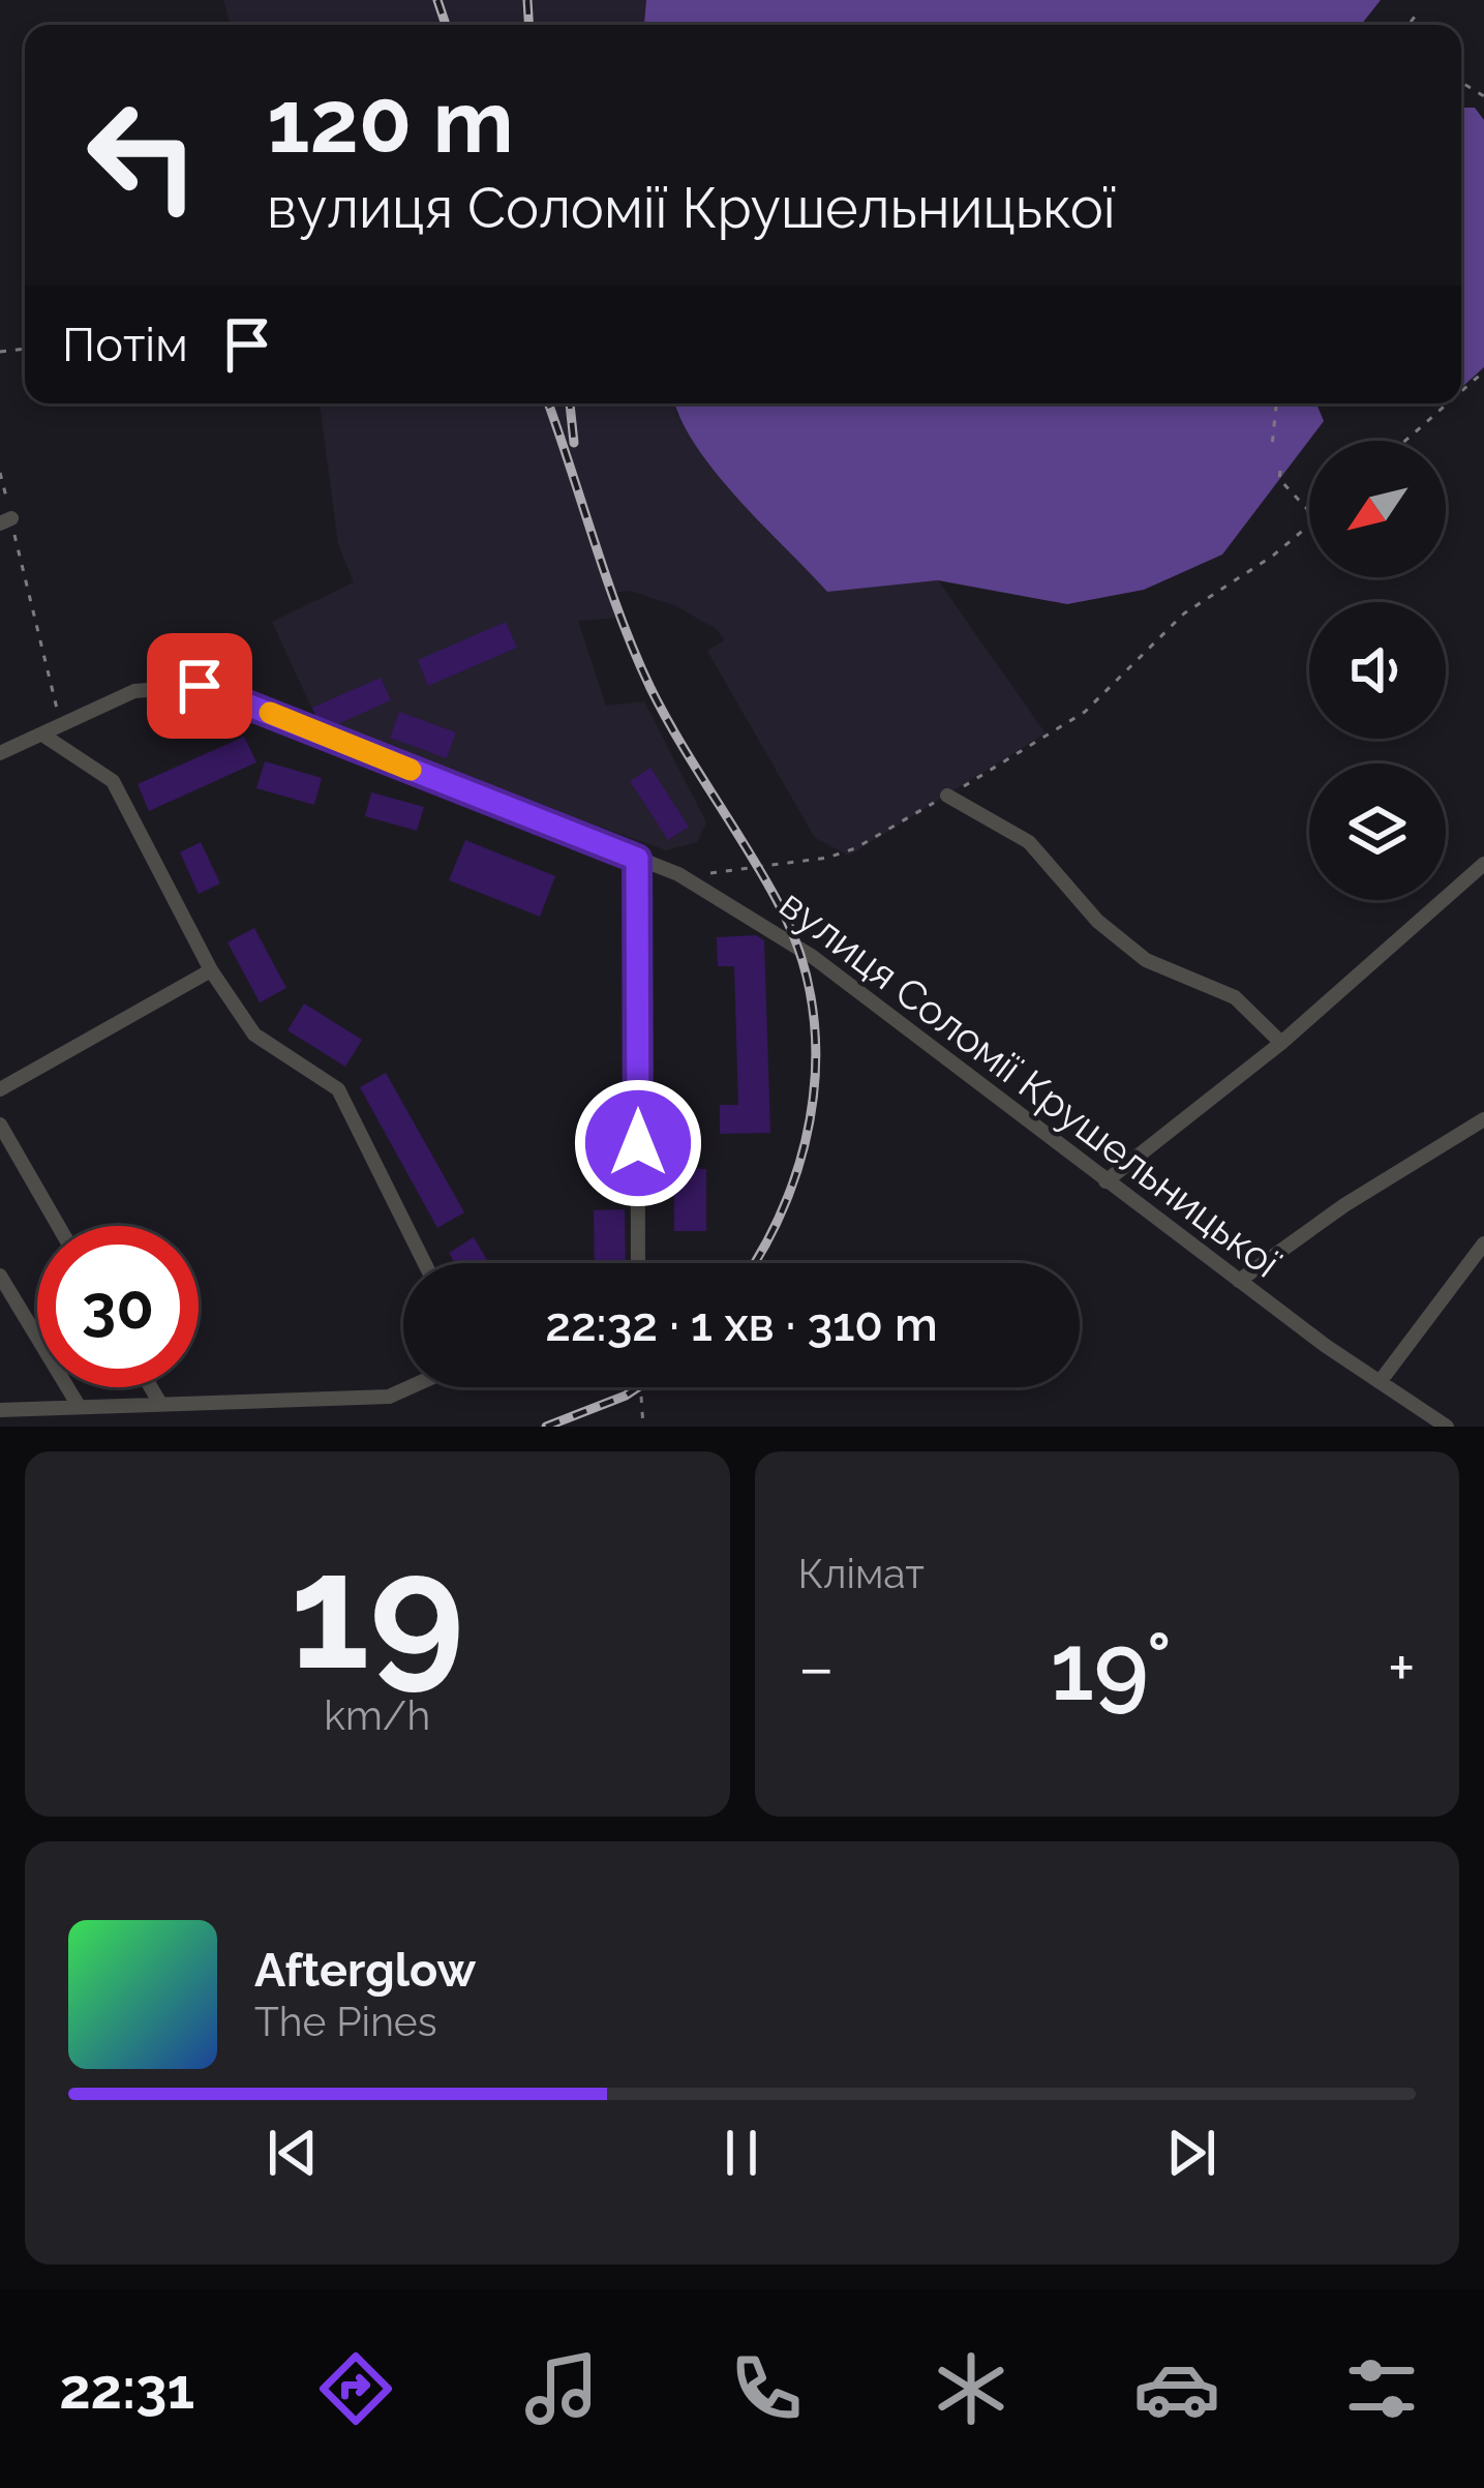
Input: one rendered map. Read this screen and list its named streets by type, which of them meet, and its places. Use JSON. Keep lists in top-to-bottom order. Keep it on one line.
{"streets":{"street":["вулиця Соломії Крушельницької"]},"north":"bottom left","page":{"turn":["120 m","вулиця Соломії Крушельницької"],"then":"Потім","limit":"30","trip":"22:32 · 1 хв · 310 m","tile":[["19","km/h"],"Клімат"],"heat":["−","19°","+"],"song":["Afterglow","The Pines"],"tabs":"22:31"}}
